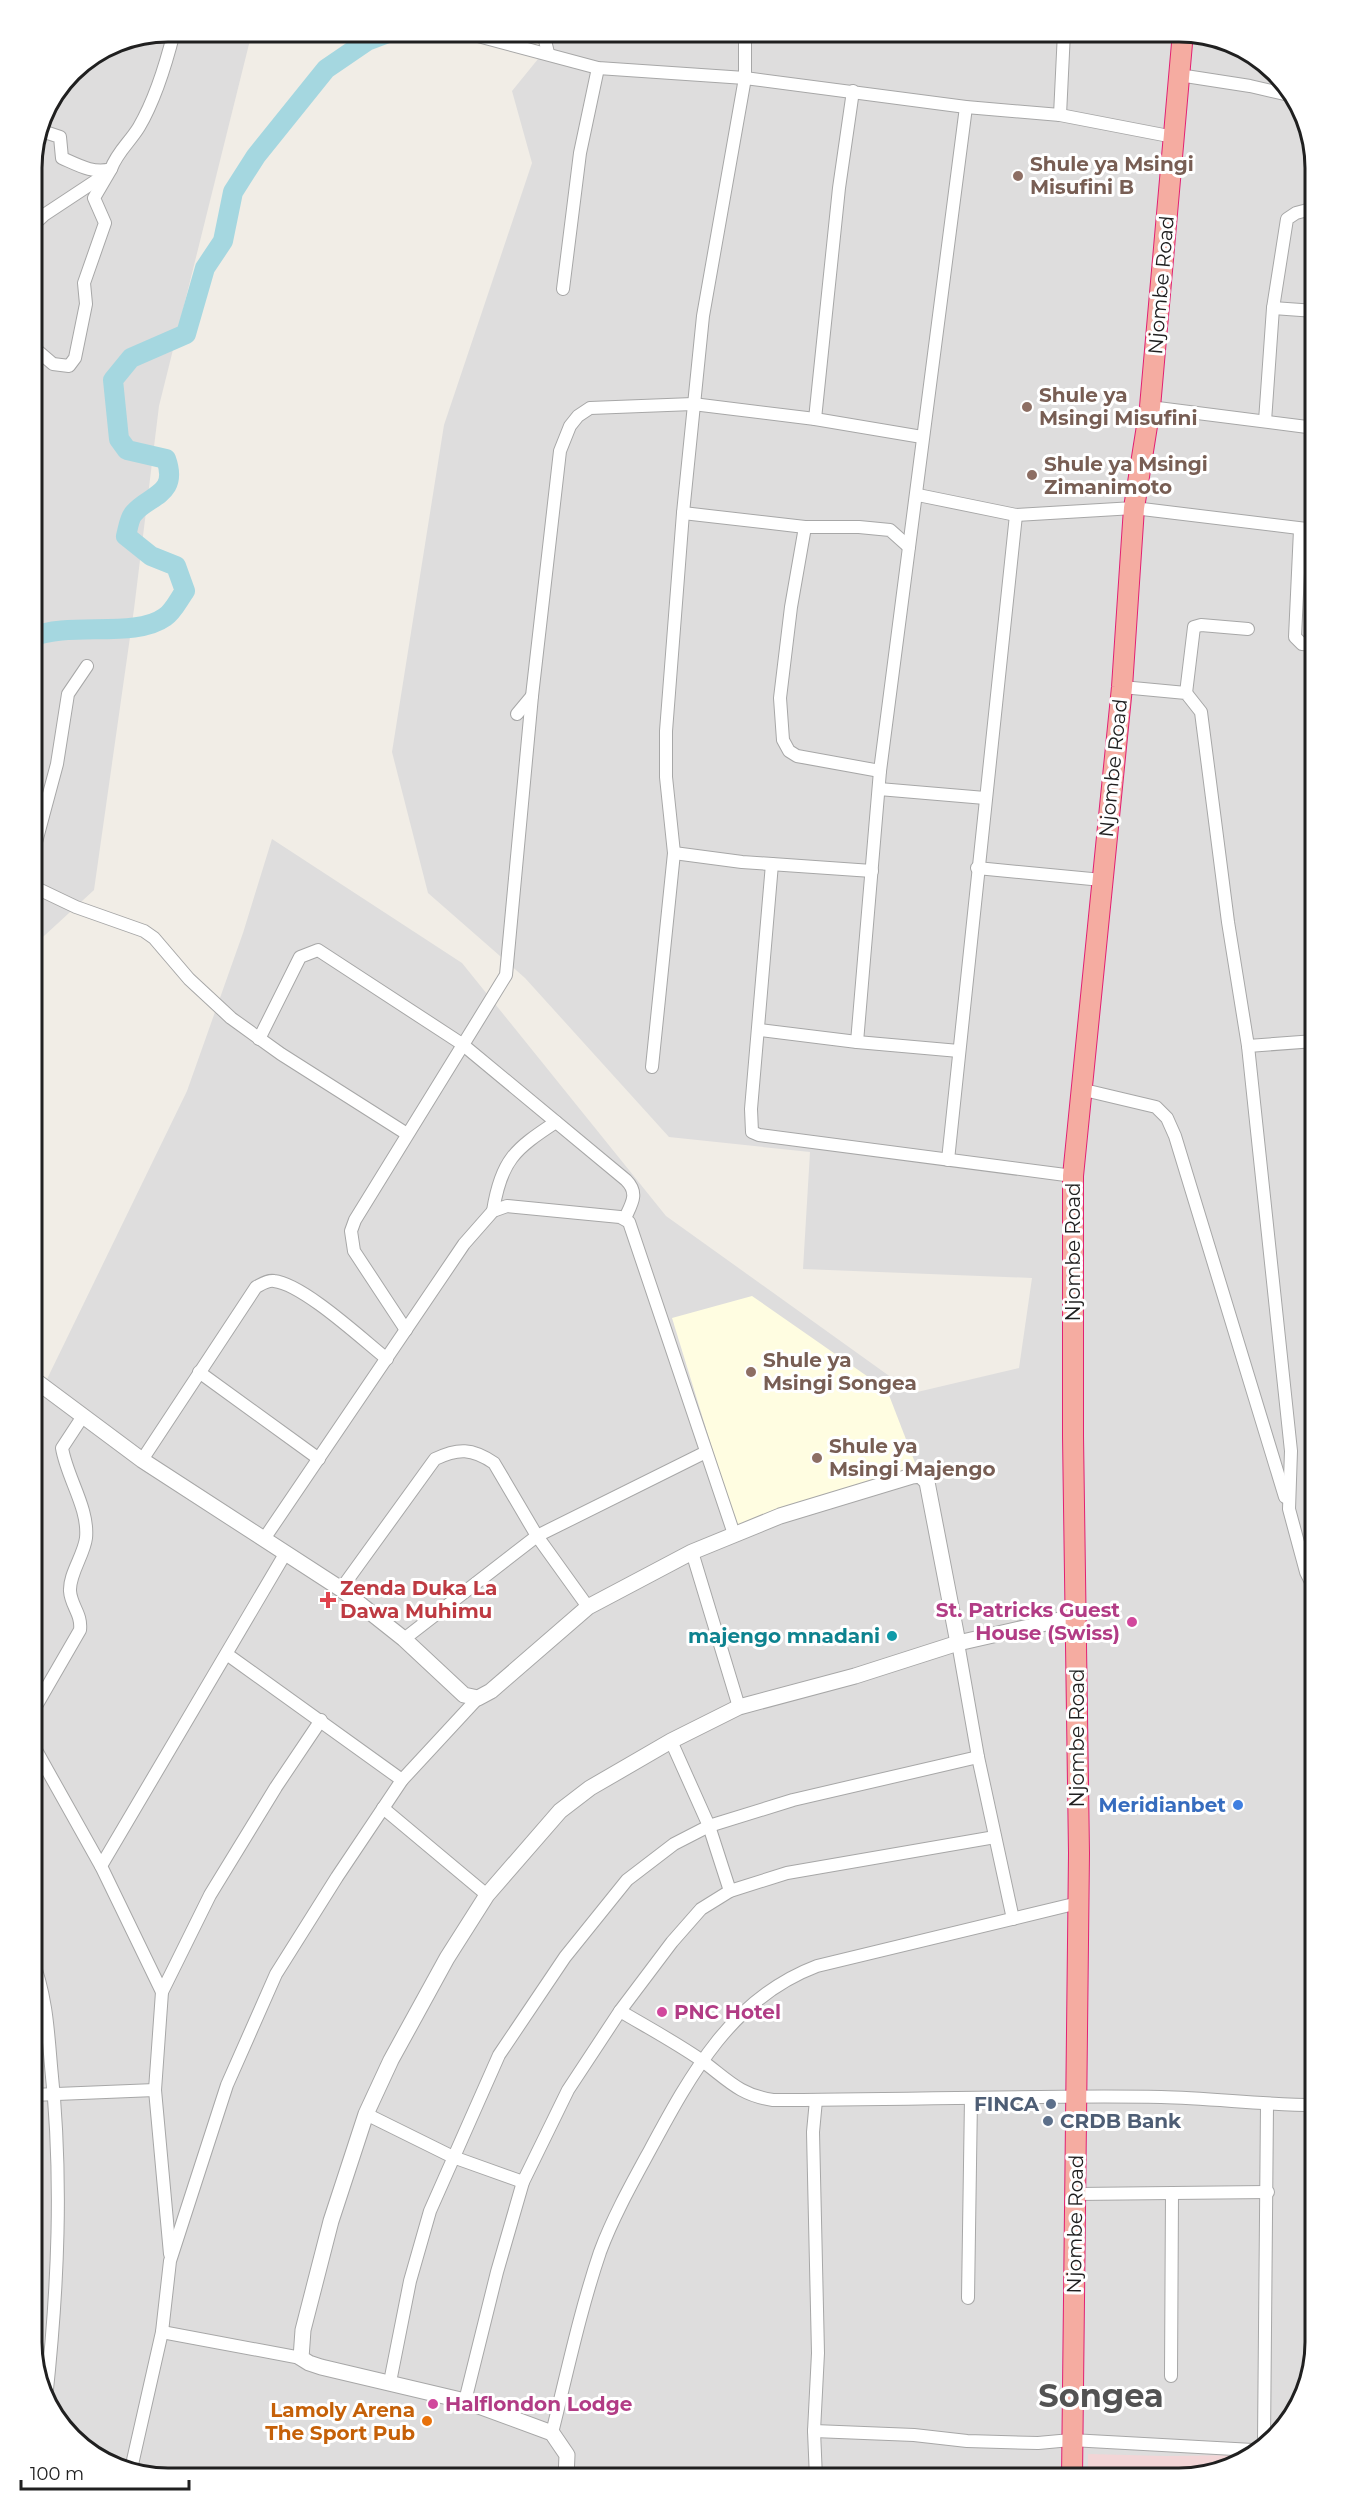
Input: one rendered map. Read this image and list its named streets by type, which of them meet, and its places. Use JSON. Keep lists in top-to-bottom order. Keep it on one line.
{"streets":{"highway":["Njombe Road"]},"districts":["Songea"],"places":{"other":["Shule ya Msingi Misufini B","Shule ya Msingi Misufini","Shule ya Msingi Zimanimoto","Shule ya Msingi Songea","Shule ya Msingi Majengo","St. Patricks Guest House (Swiss)","majengo mnadani","Meridianbet","PNC Hotel","FINCA","CRDB Bank","Halflondon Lodge","Lamoly Arena The Sport Pub"],"health":["Zenda Duka La Dawa Muhimu"]},"scale_bar":"100 m"}
